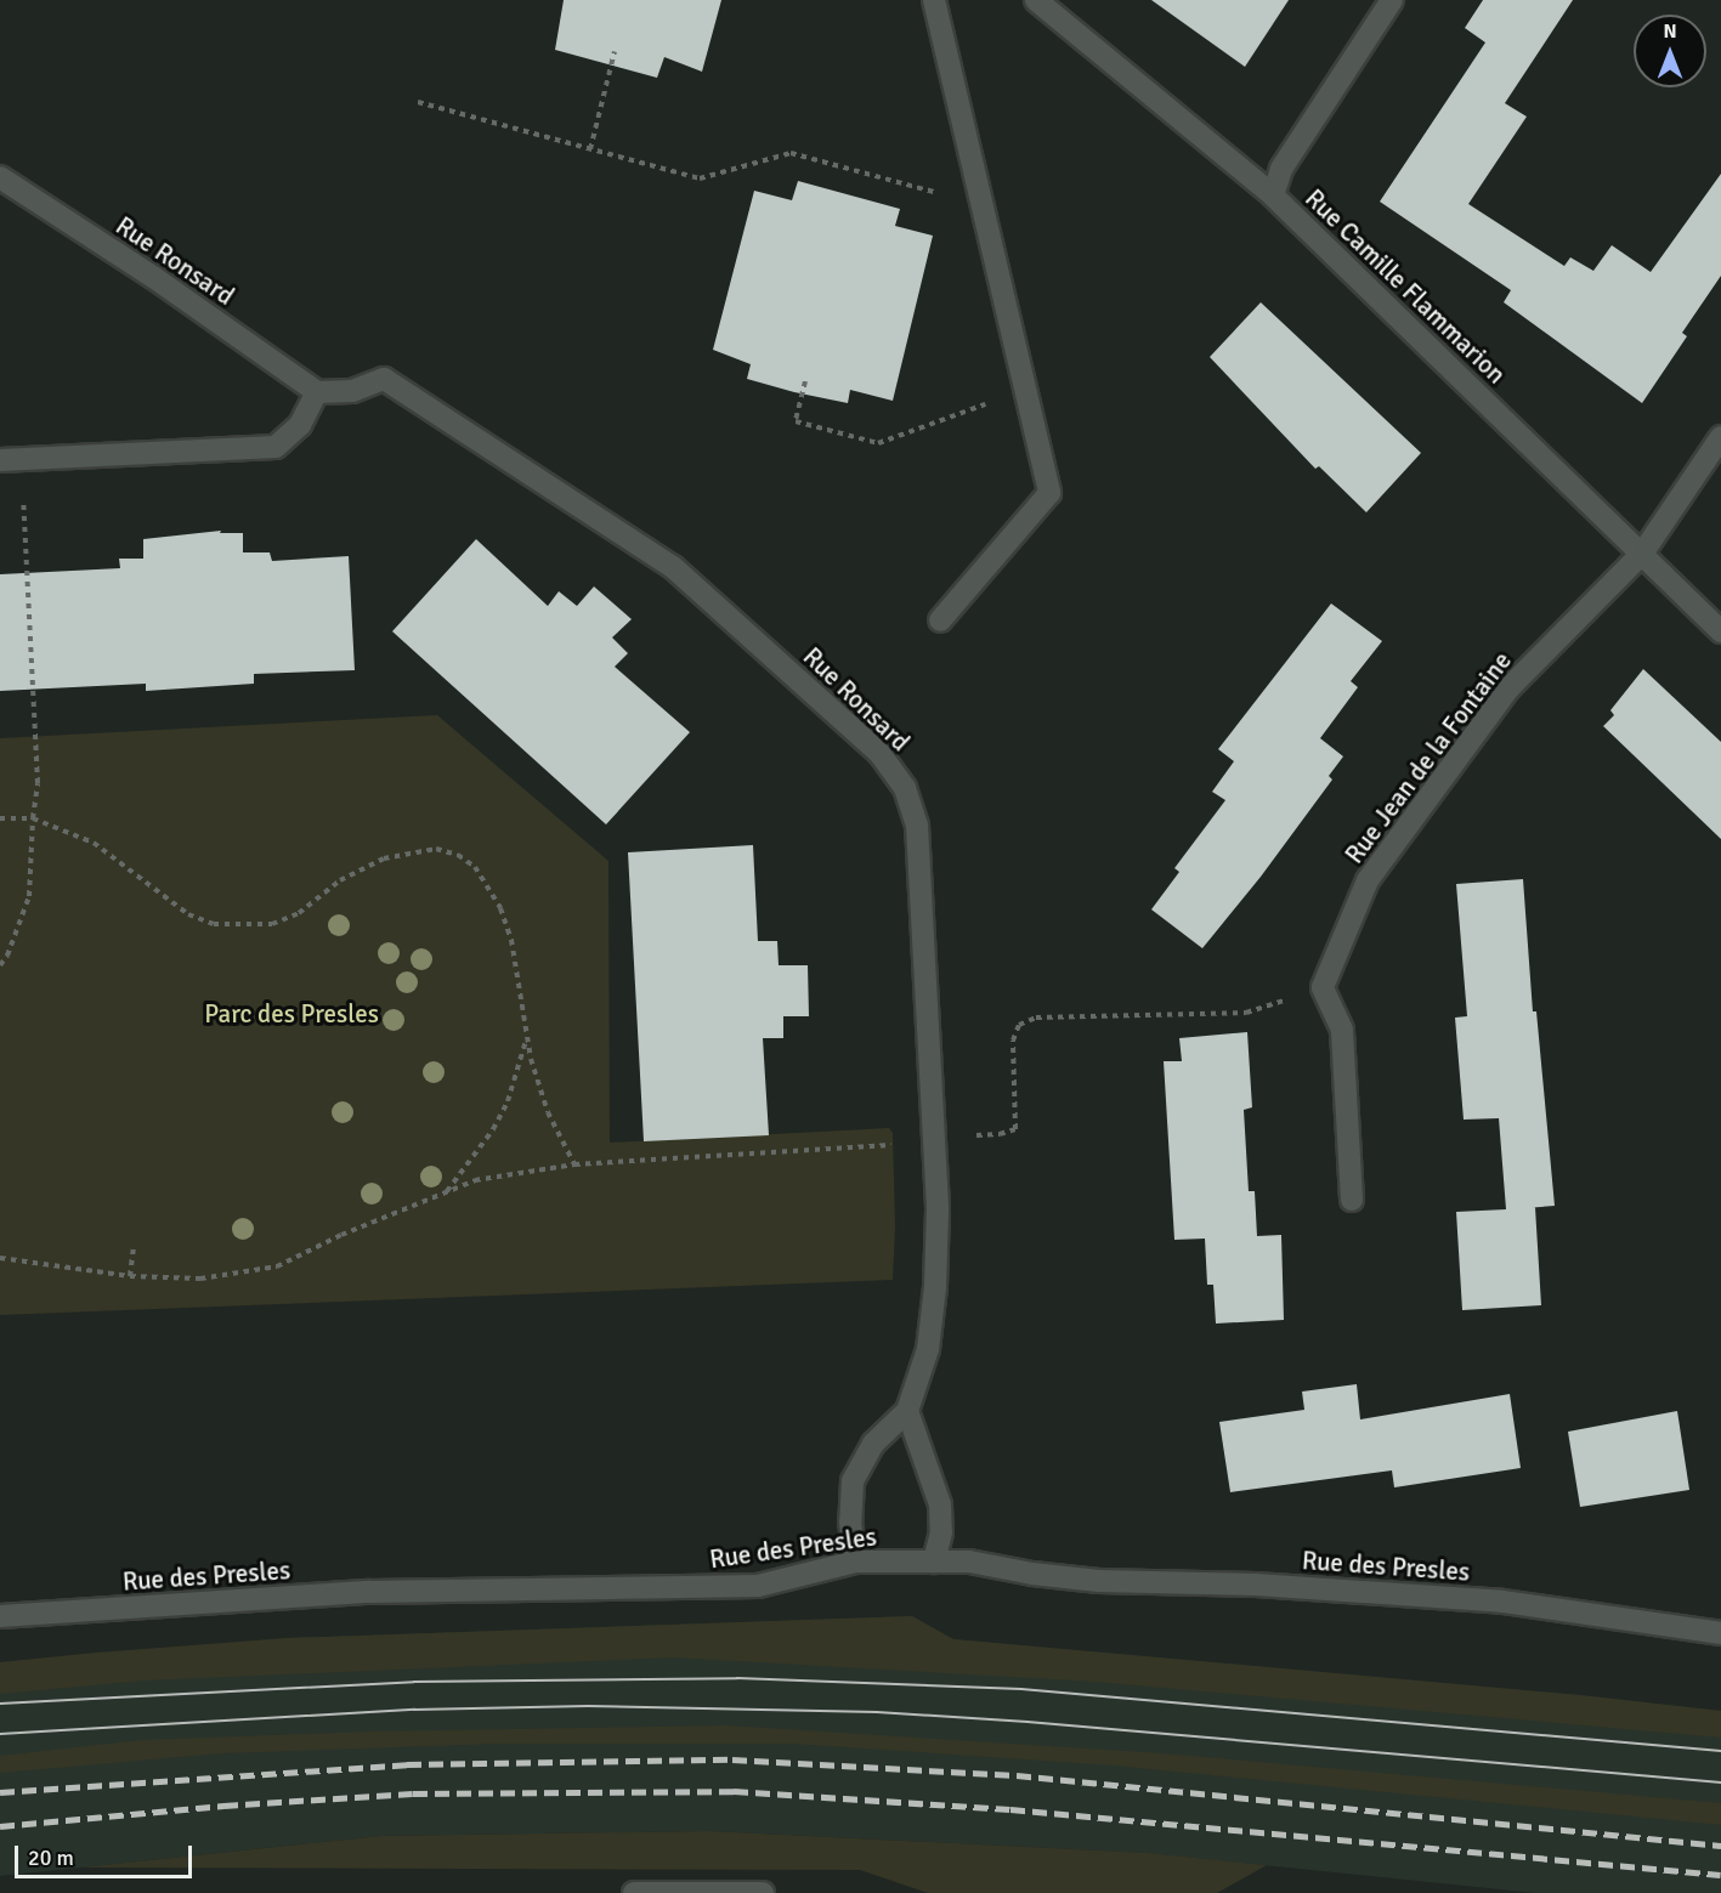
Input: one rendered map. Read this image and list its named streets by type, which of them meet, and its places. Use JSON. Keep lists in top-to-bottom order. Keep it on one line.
{"streets":{"street":["Rue Ronsard","Rue Camille Flammarion","Rue Jean de la Fontaine","Rue des Presles"]},"crossings":[["Rue Ronsard","Rue des Presles"],["Rue Camille Flammarion","Rue Jean de la Fontaine"]],"parks":["Parc des Presles"],"scale_bar":"20 m","north":"top"}
